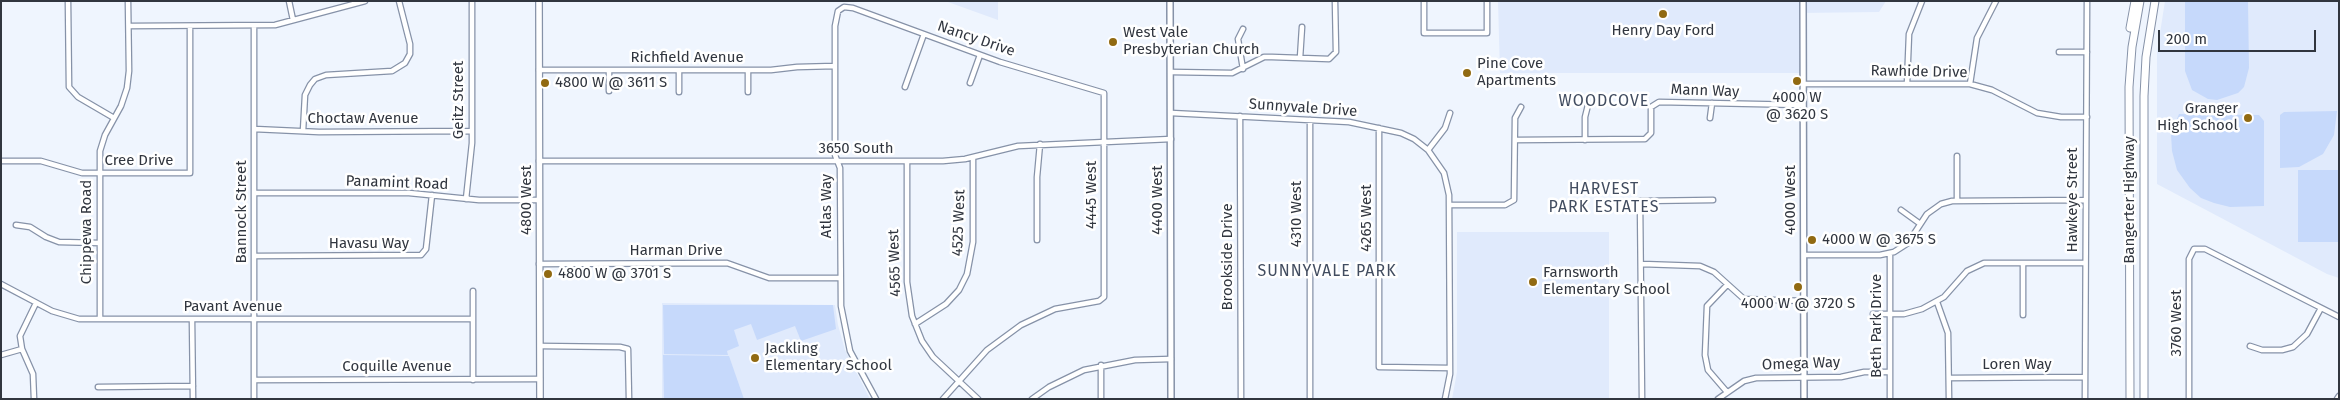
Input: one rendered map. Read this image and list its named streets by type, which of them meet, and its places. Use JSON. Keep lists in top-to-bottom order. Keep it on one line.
{"streets":{"highway":["Bangerter Highway"],"main road":["4800 West"],"street":["Nancy Drive","Richfield Avenue","Rawhide Drive","Mann Way","Geitz Street","Sunnyvale Drive","Choctaw Avenue","3650 South","Cree Drive","Panamint Road","4445 West","4400 West","4000 West","Hawkeye Street","Atlas Way","Bannock Street","4310 West","4265 West","4525 West","Chippewa Road","Havasu Way","Harman Drive","Brookside Drive","4565 West","Pavant Avenue","3760 West","Beth Park Drive","Omega Way","Loren Way","Coquille Avenue"]},"crossings":[["Nancy Drive","4445 West"],["Nancy Drive","Atlas Way"],["Richfield Avenue","4800 West"],["Richfield Avenue","Atlas Way"],["Rawhide Drive","4000 West"],["Rawhide Drive","Hawkeye Street"],["Mann Way","4000 West"],["Geitz Street","Choctaw Avenue"],["Geitz Street","Panamint Road"],["Sunnyvale Drive","4400 West"],["Sunnyvale Drive","4310 West"],["Sunnyvale Drive","4265 West"],["Sunnyvale Drive","Brookside Drive"],["Choctaw Avenue","Bannock Street"],["3650 South","4445 West"],["3650 South","4800 West"],["3650 South","4400 West"],["3650 South","Atlas Way"],["3650 South","4525 West"],["3650 South","4565 West"],["Cree Drive","Chippewa Road"],["Panamint Road","4800 West"],["Panamint Road","Bannock Street"],["Panamint Road","Havasu Way"],["4445 West","4565 West"],["4800 West","Harman Drive"],["4800 West","Coquille Avenue"],["4000 West","Omega Way"],["Hawkeye Street","Loren Way"],["Atlas Way","Harman Drive"],["Bannock Street","Havasu Way"],["Bannock Street","Pavant Avenue"],["Bannock Street","Coquille Avenue"],["4525 West","4565 West"],["Chippewa Road","Pavant Avenue"],["Beth Park Drive","Omega Way"]],"districts":["WOODCOVE","HARVEST PARK ESTATES","SUNNYVALE PARK"],"places":["Henry Day Ford","West Vale Presbyterian Church","Pine Cove Apartments","4000 W @ 3620 S","4800 W @ 3611 S","Granger High School","4000 W @ 3675 S","4800 W @ 3701 S","Farnsworth Elementary School","4000 W @ 3720 S","Jackling Elementary School"],"scale_bar":"200 m"}
